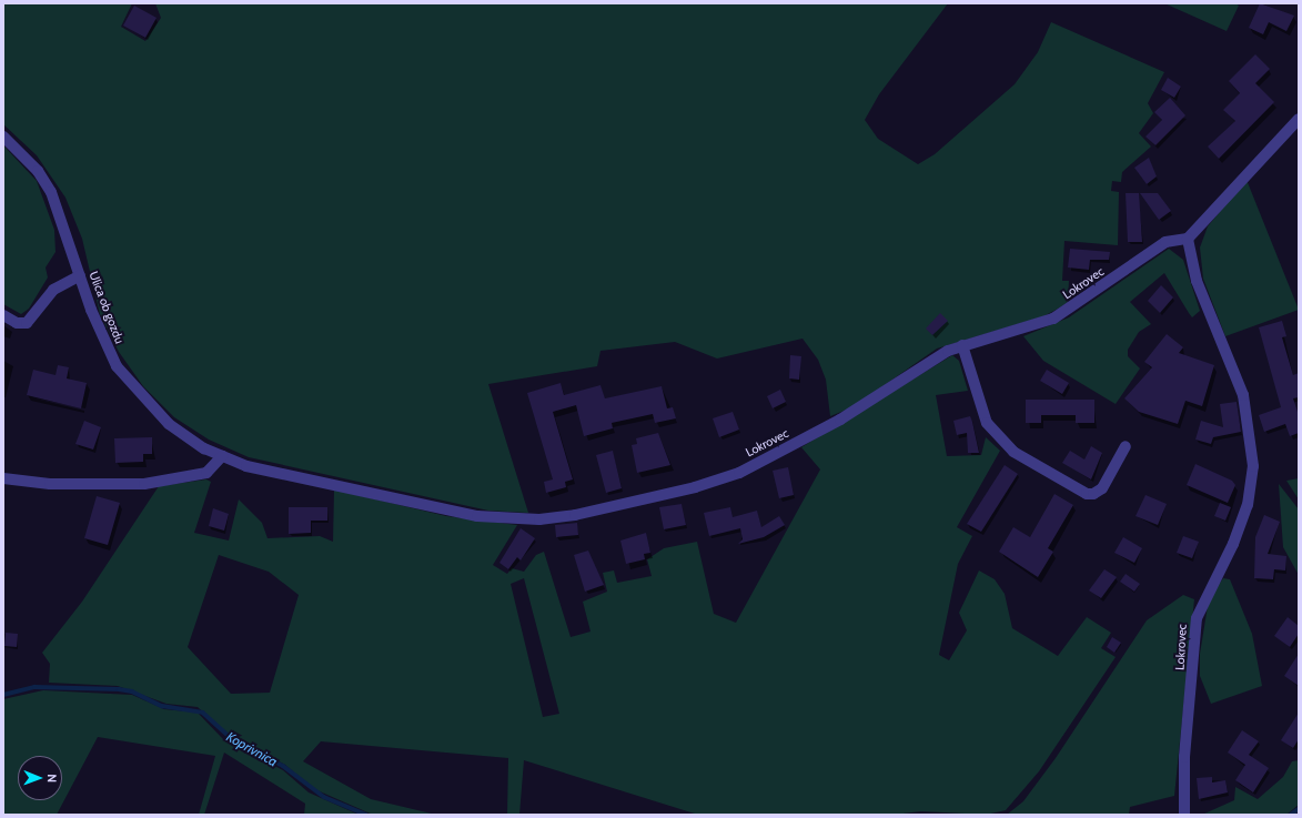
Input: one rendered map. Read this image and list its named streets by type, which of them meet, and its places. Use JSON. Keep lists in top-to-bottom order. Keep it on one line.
{"streets":{"street":["Lokrovec","Ulica ob gozdu"]},"crossings":[["Lokrovec","Ulica ob gozdu"]],"water":["Koprivnica"],"north":"right"}
